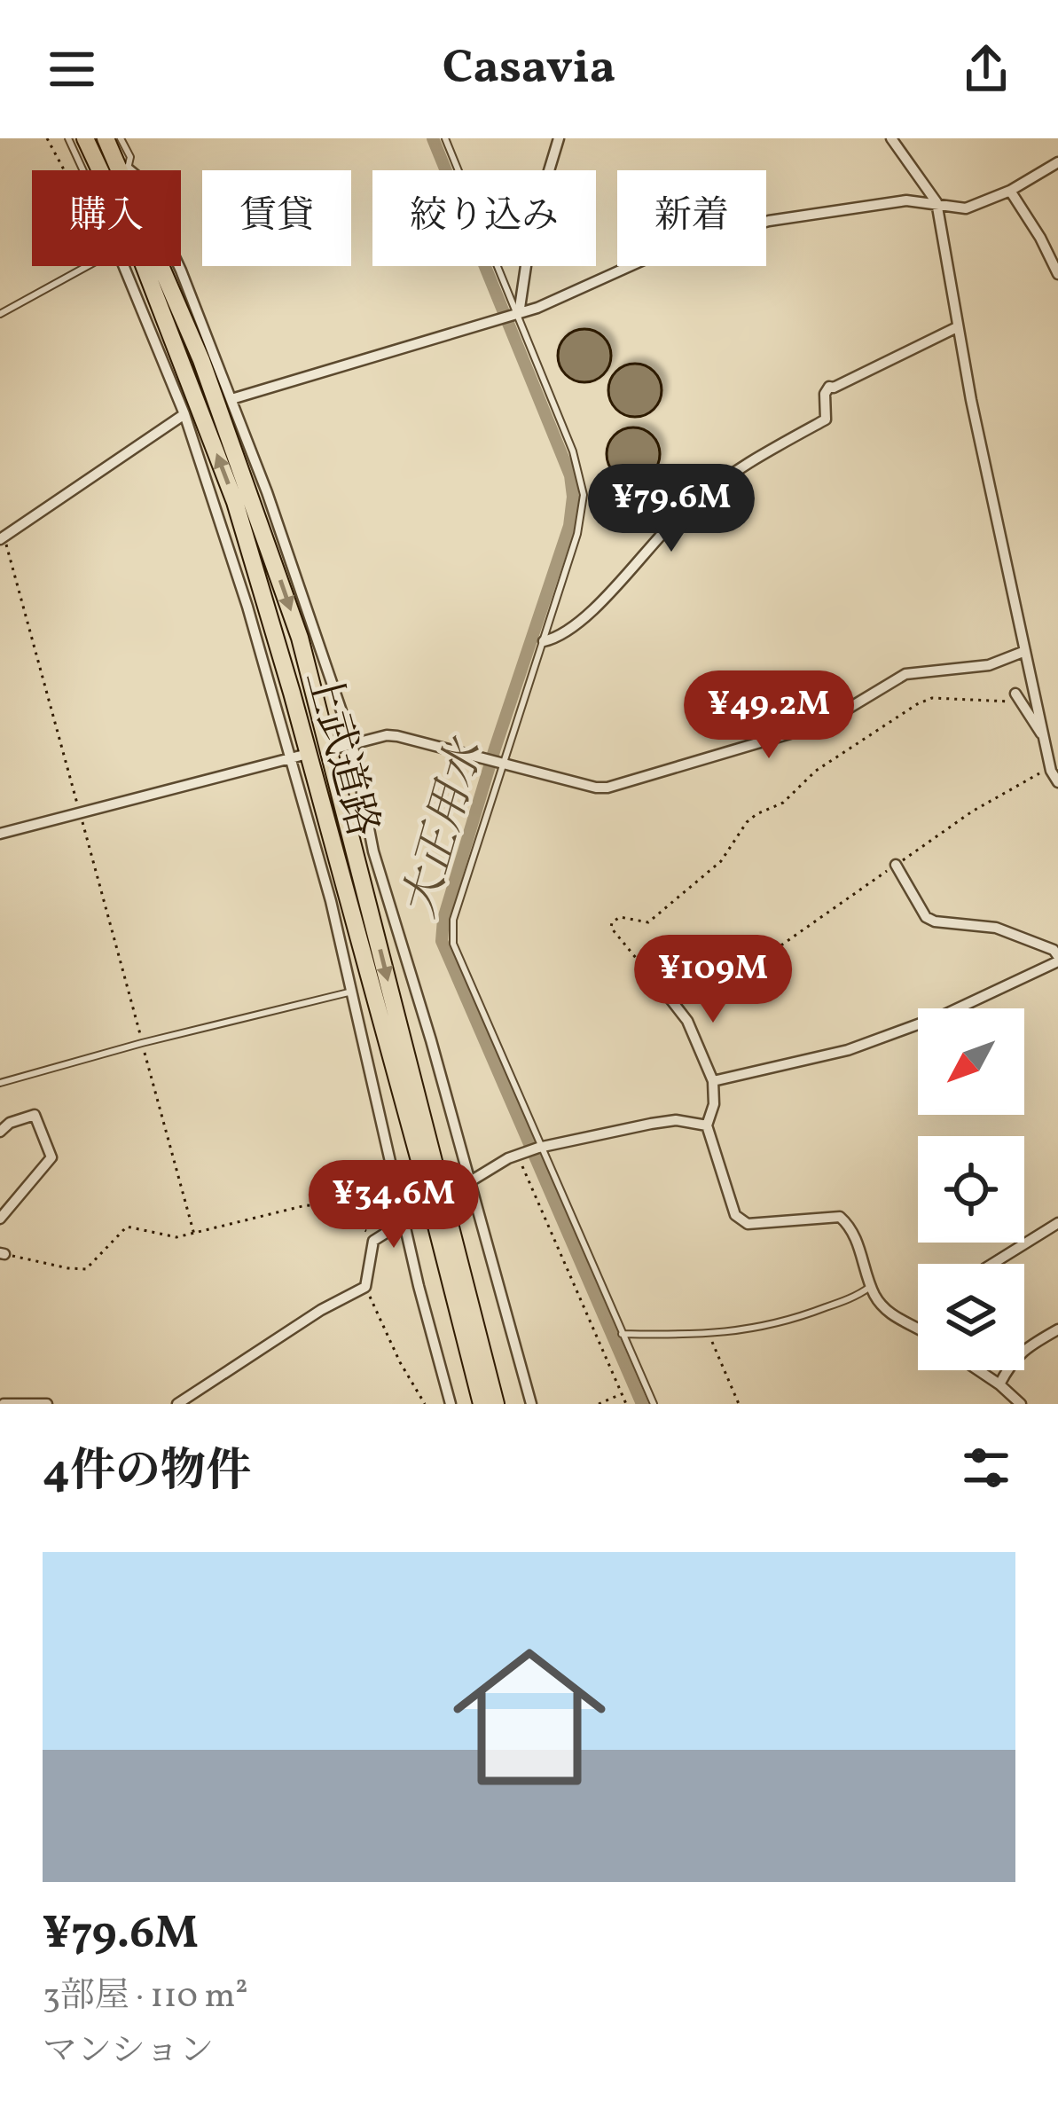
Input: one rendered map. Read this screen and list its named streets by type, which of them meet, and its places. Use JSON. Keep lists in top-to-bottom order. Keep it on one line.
{"streets":{"highway":["上武道路"]},"water":["大正用水"],"north":"bottom left","page":{"header":"Casavia","chip":["購入","賃貸","絞り込み","新着"],"price":["¥79.6M","¥49.2M","¥109M","¥34.6M"],"heading":"4件の物件","list":[{"name":"¥79.6M","note":"3部屋 · 110 m² · マンション"}]}}
